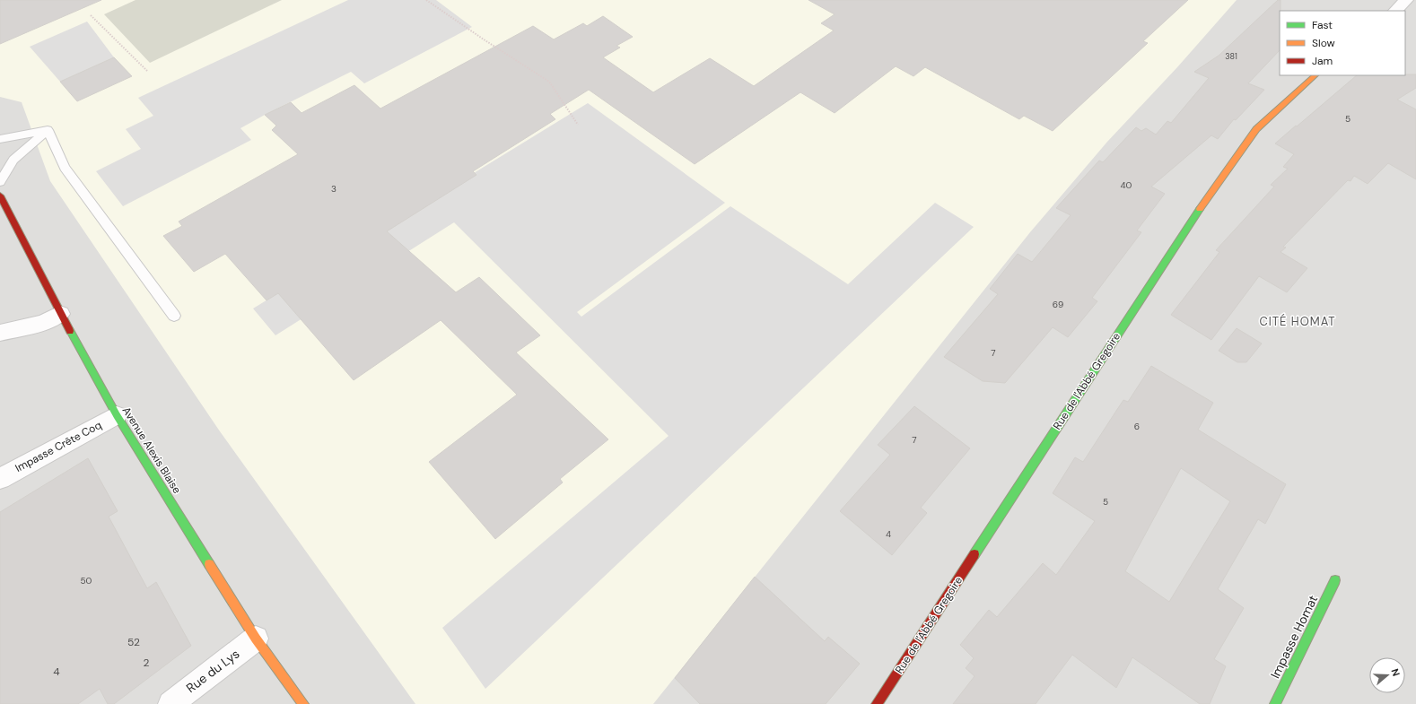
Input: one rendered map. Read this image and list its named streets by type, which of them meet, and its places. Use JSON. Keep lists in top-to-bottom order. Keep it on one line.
{"streets":{"street":["Rue de l'Abbé Gregoire","Impasse Crête Coq","Avenue Alexis Blaise","Impasse Homat","Rue du Lys"]},"crossings":[["Impasse Crête Coq","Avenue Alexis Blaise"],["Avenue Alexis Blaise","Rue du Lys"]],"districts":["CITÉ HOMAT"],"house_numbers":["381","5","40","3","69","7","6","7","5","4","50","52","2","4"],"legend":["Fast","Slow","Jam"],"north":"right"}
